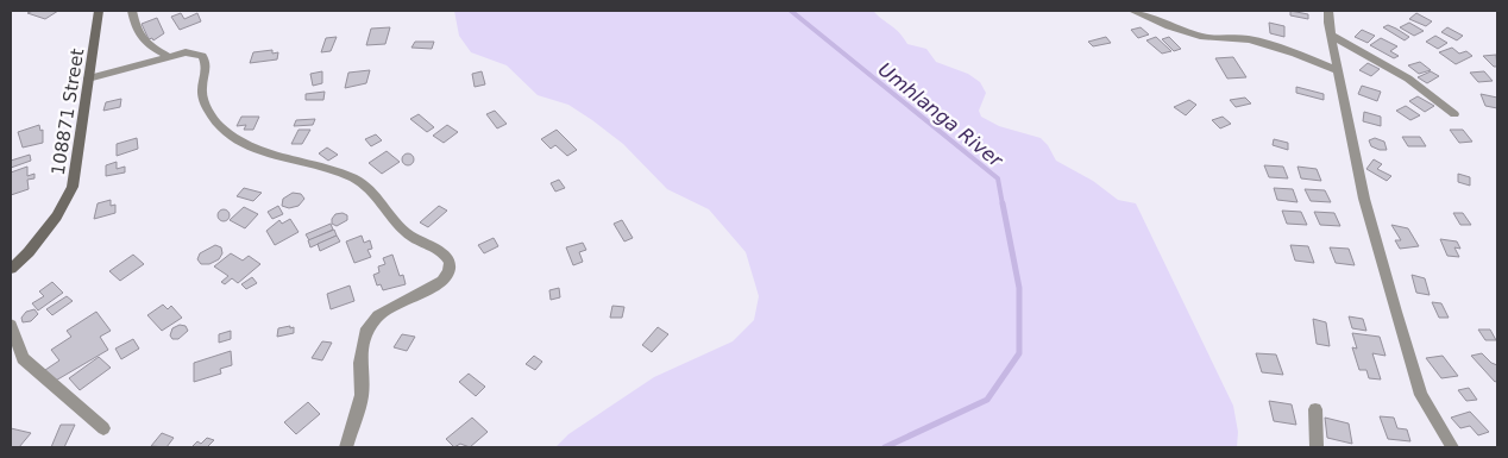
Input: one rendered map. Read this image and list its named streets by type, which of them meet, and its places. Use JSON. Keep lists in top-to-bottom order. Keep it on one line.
{"streets":{"street":["108871 Street"]},"water":["Umhlanga River"]}
